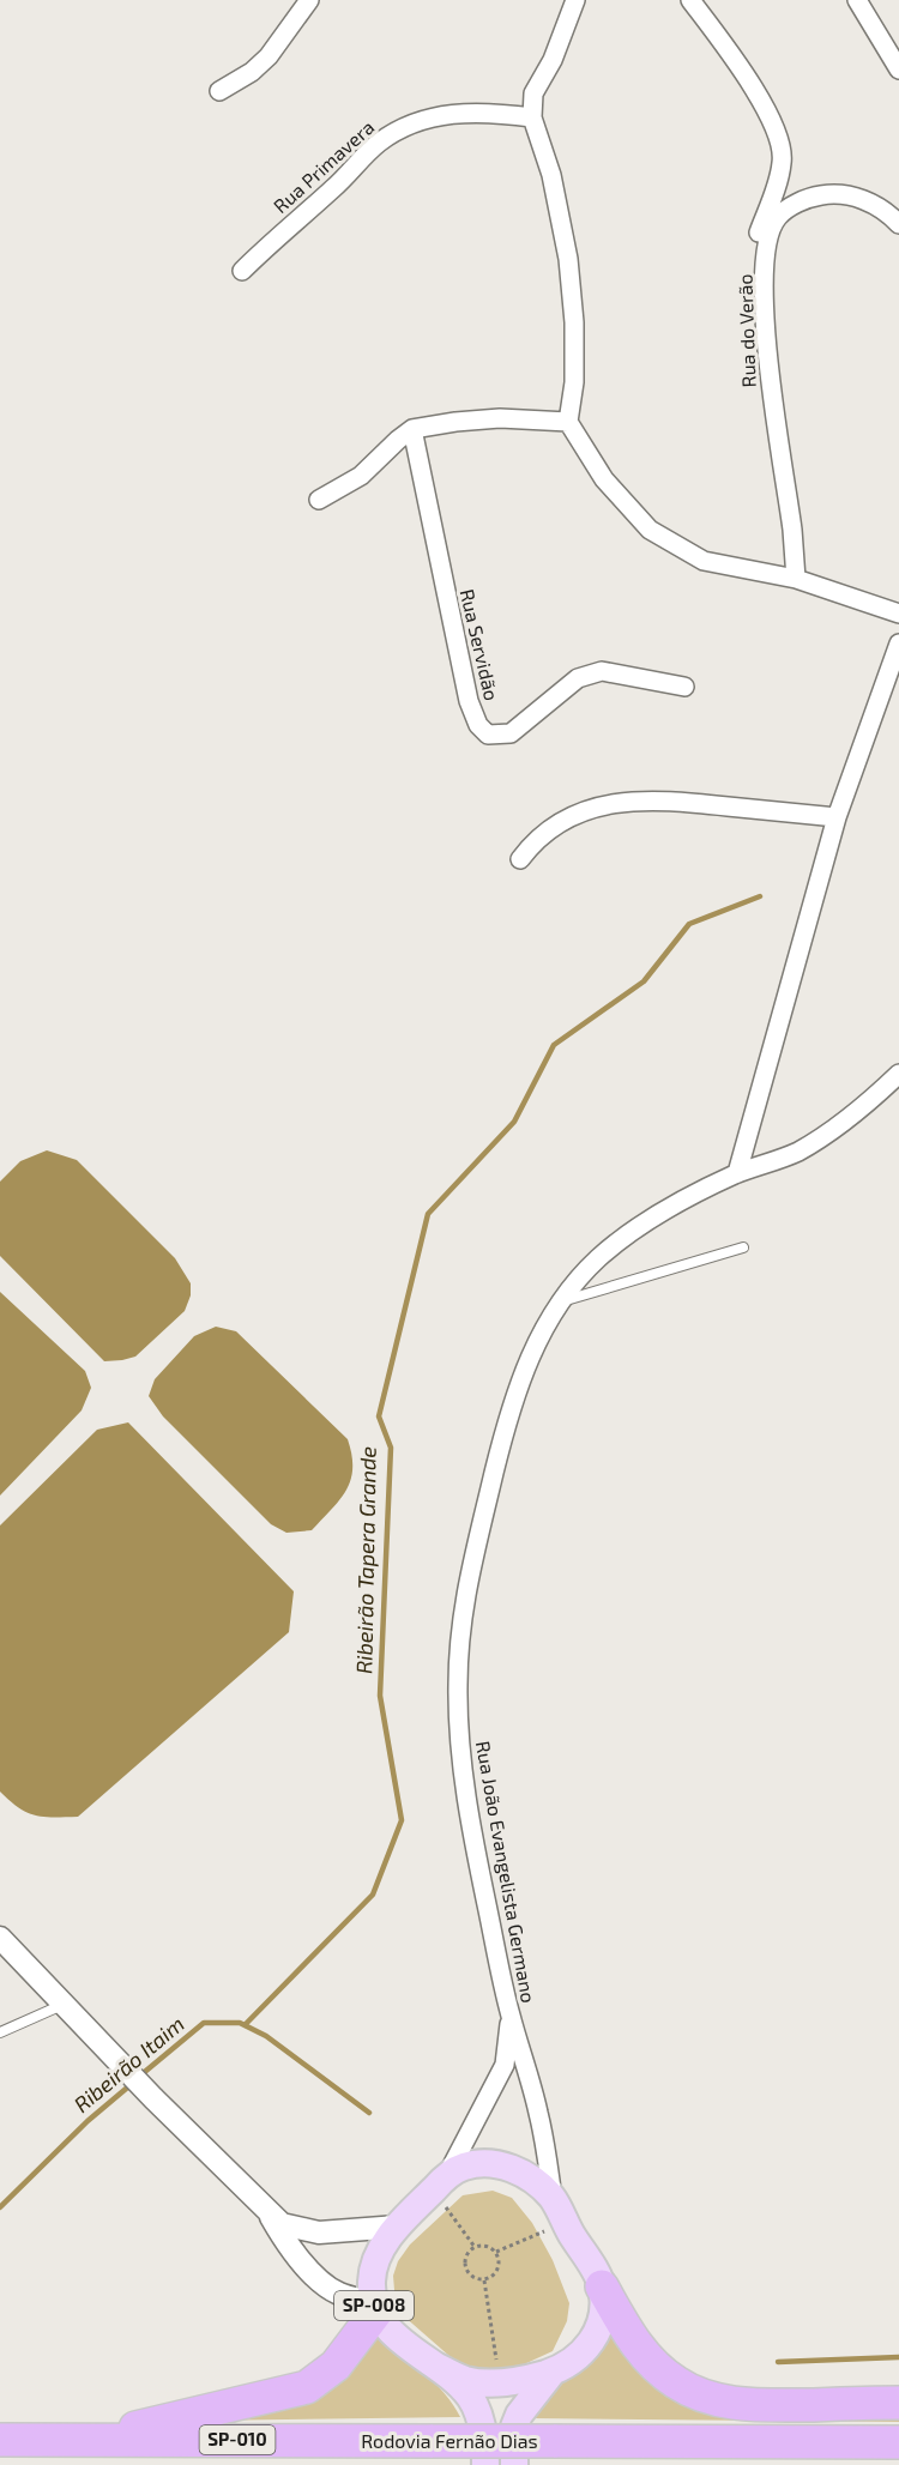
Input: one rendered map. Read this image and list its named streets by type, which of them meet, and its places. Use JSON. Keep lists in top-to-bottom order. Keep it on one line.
{"streets":{"highway":["SP-010","Rodovia Fernão Dias"],"main road":["SP-008"],"street":["Rua Primavera","Rua do Verão","Rua Servidão","Rua João Evangelista Germano"]},"crossings":[["Rua João Evangelista Germano","SP-008"]],"water":["Ribeirão Tapera Grande","Ribeirão Itaim"]}
